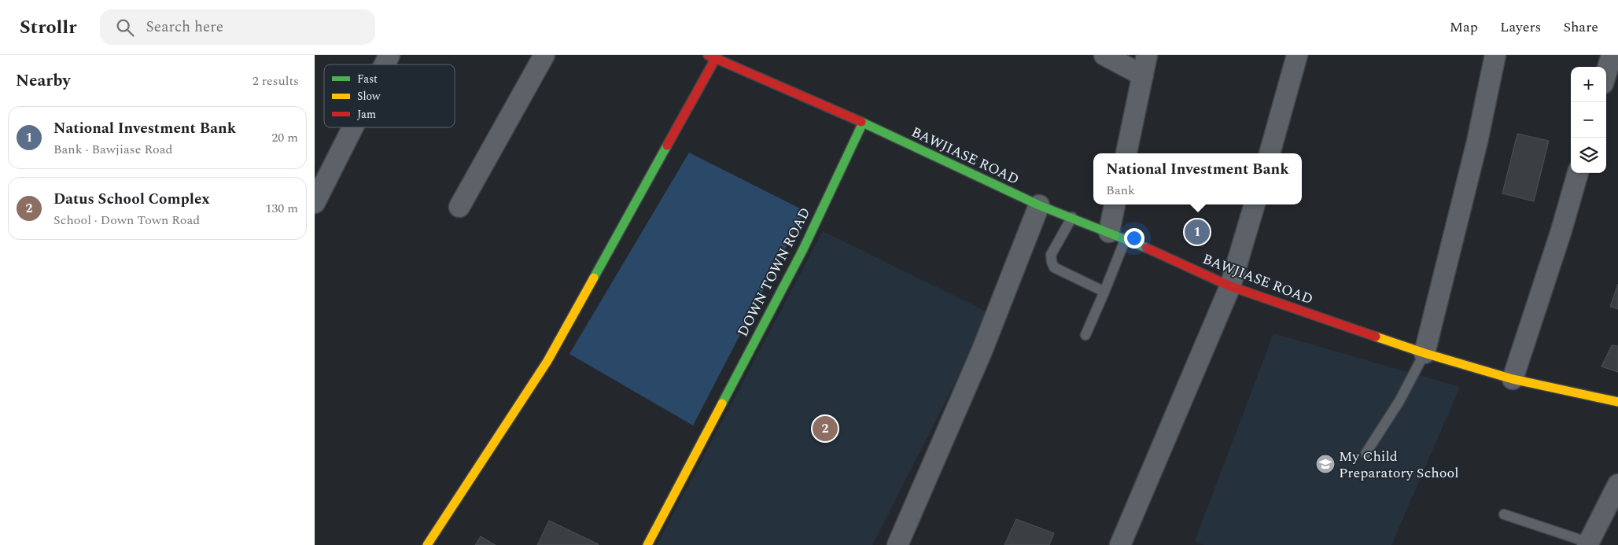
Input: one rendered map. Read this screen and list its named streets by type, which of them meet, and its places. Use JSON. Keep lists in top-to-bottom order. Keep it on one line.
{"streets":{"street":["BAWJIASE ROAD","DOWN TOWN ROAD"]},"crossings":[["BAWJIASE ROAD","DOWN TOWN ROAD"]],"places":{"school or university":["My Child Preparatory School"]},"legend":["Fast","Slow","Jam"],"page":{"header":"Strollr","search":"Search here","nav":["Map","Layers","Share"],"heading":["Nearby","2 results"],"map_buttons":["+","−"],"list":[{"mark":"1","name":"National Investment Bank","note":"Bank · Bawjiase Road","value":"20 m"},{"mark":"2","name":"Datus School Complex","note":"School · Down Town Road","value":"130 m"}],"popup":["National Investment Bank","Bank"],"pins":["1","2"]}}
